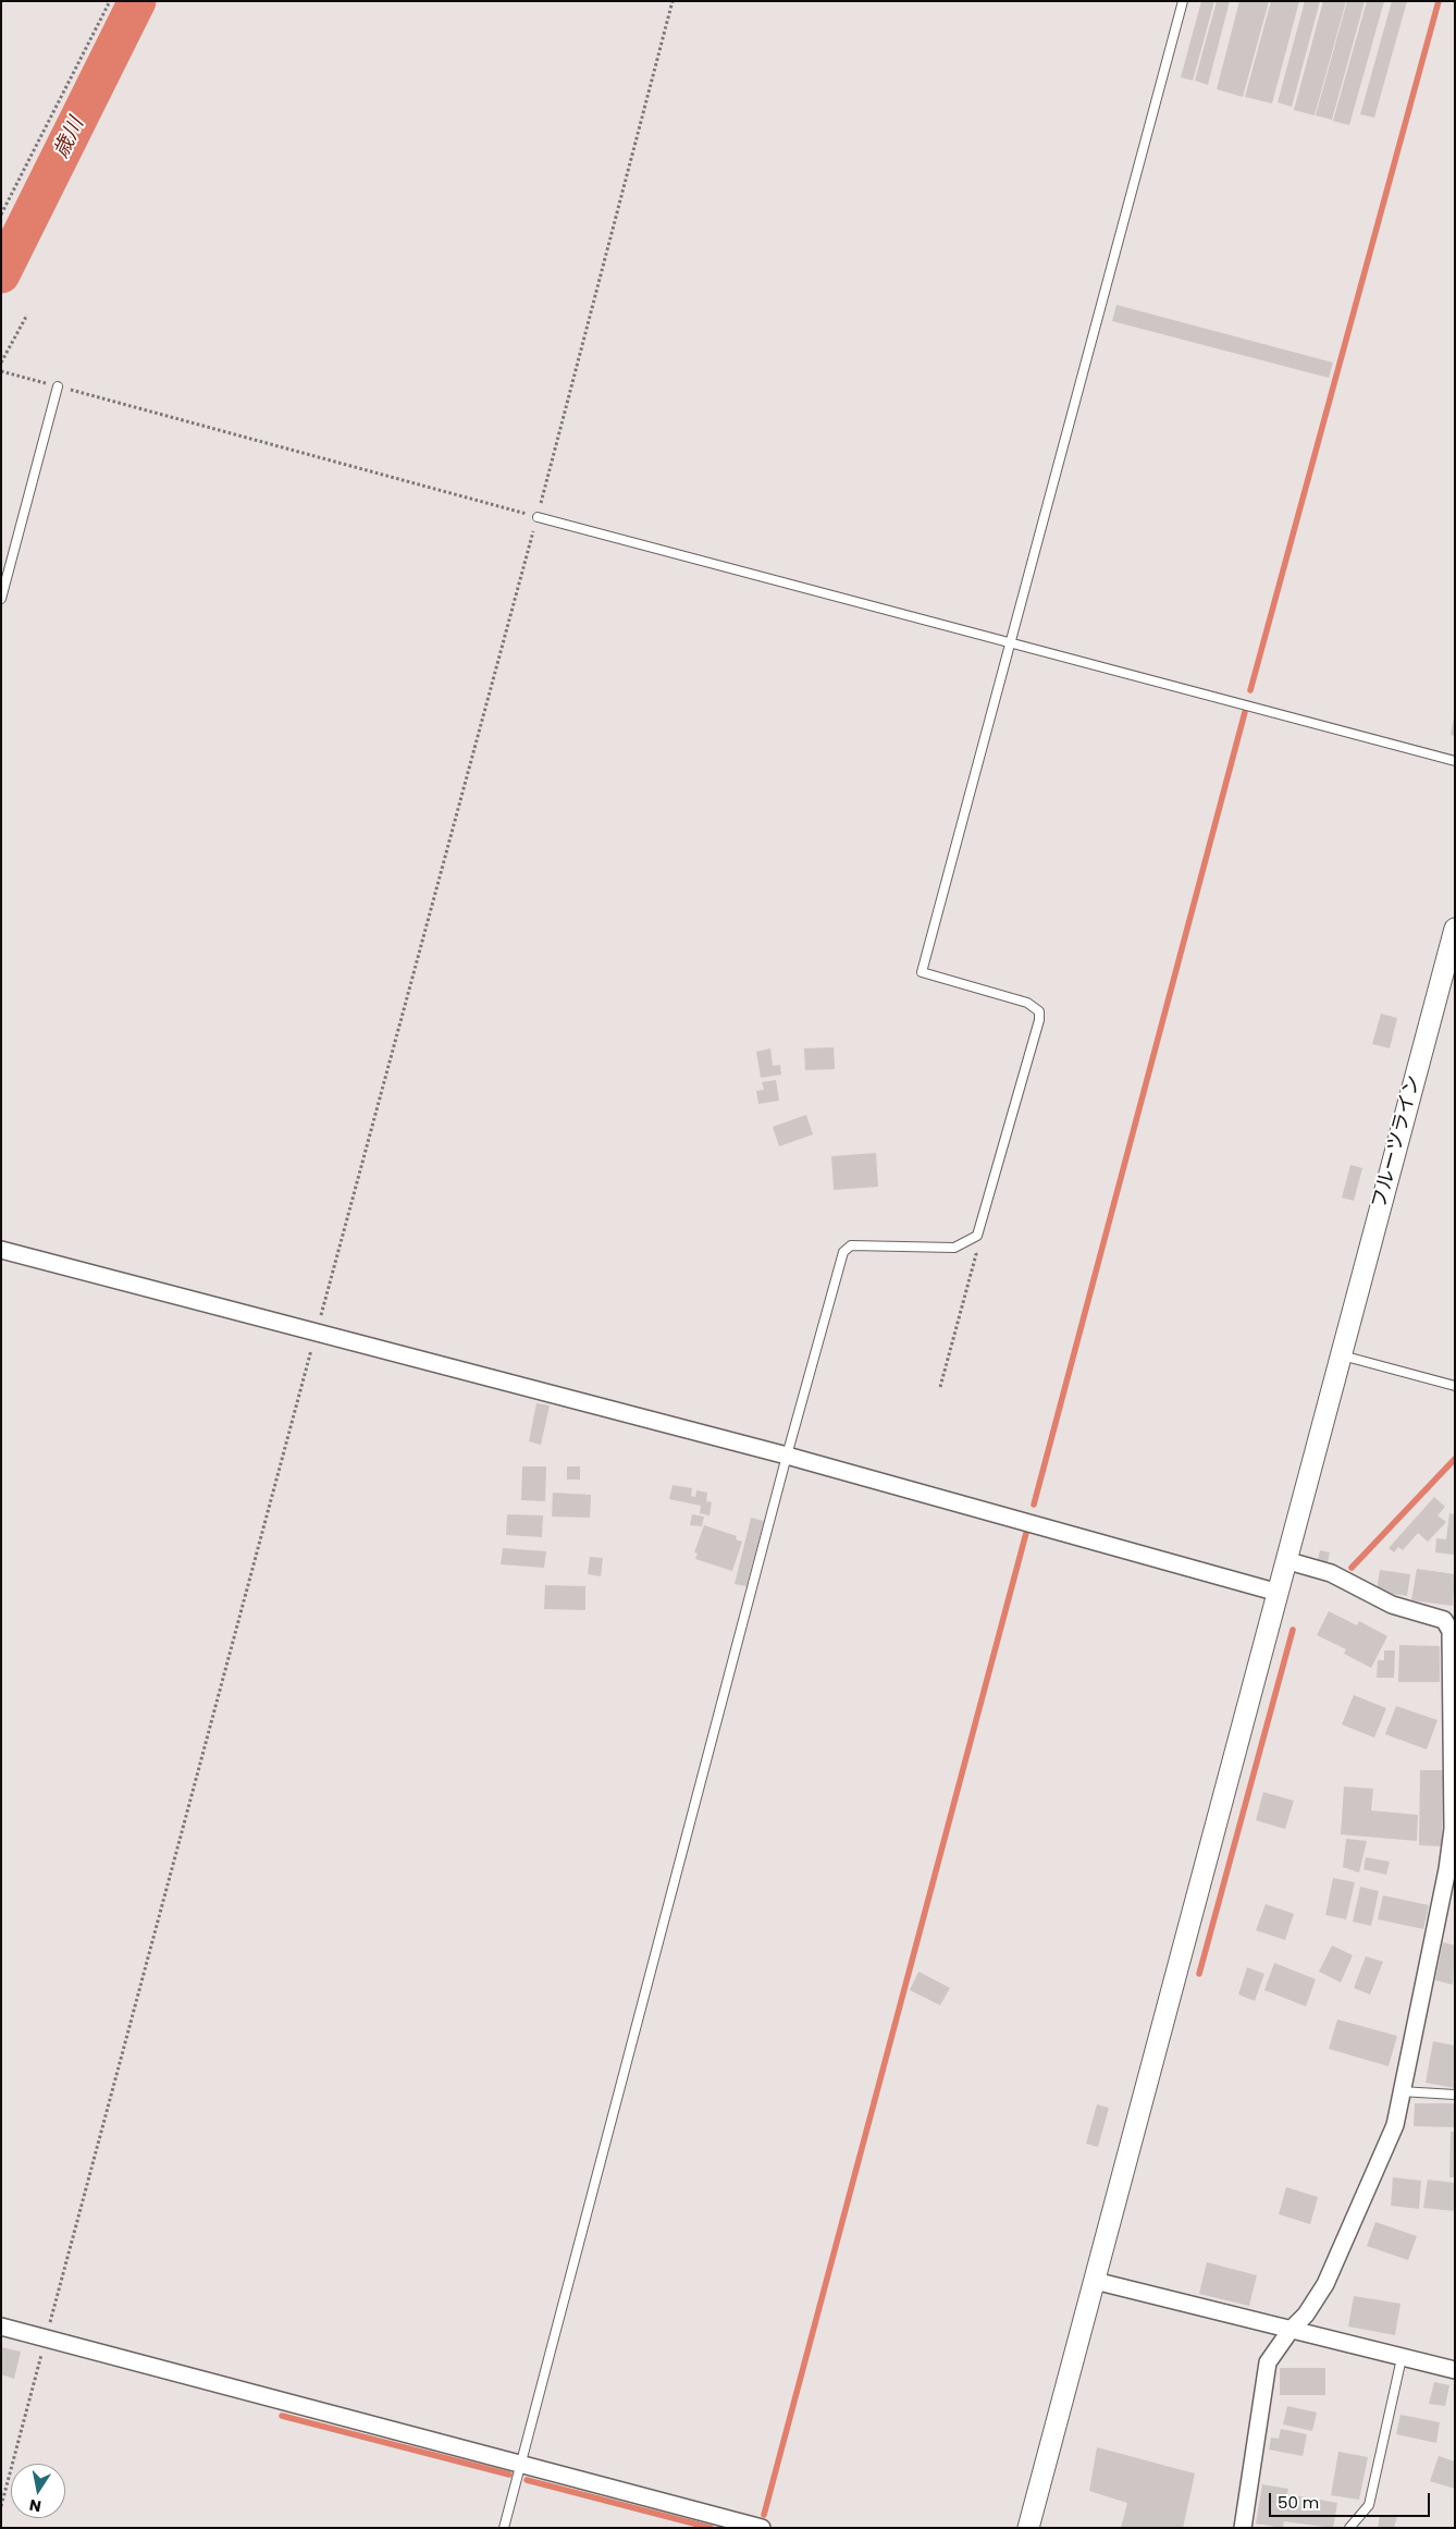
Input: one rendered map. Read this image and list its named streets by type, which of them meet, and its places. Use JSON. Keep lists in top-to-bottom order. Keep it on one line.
{"streets":{"street":["フルーツライン"]},"water":["歳川"],"scale_bar":"50 m","north":"bottom"}
